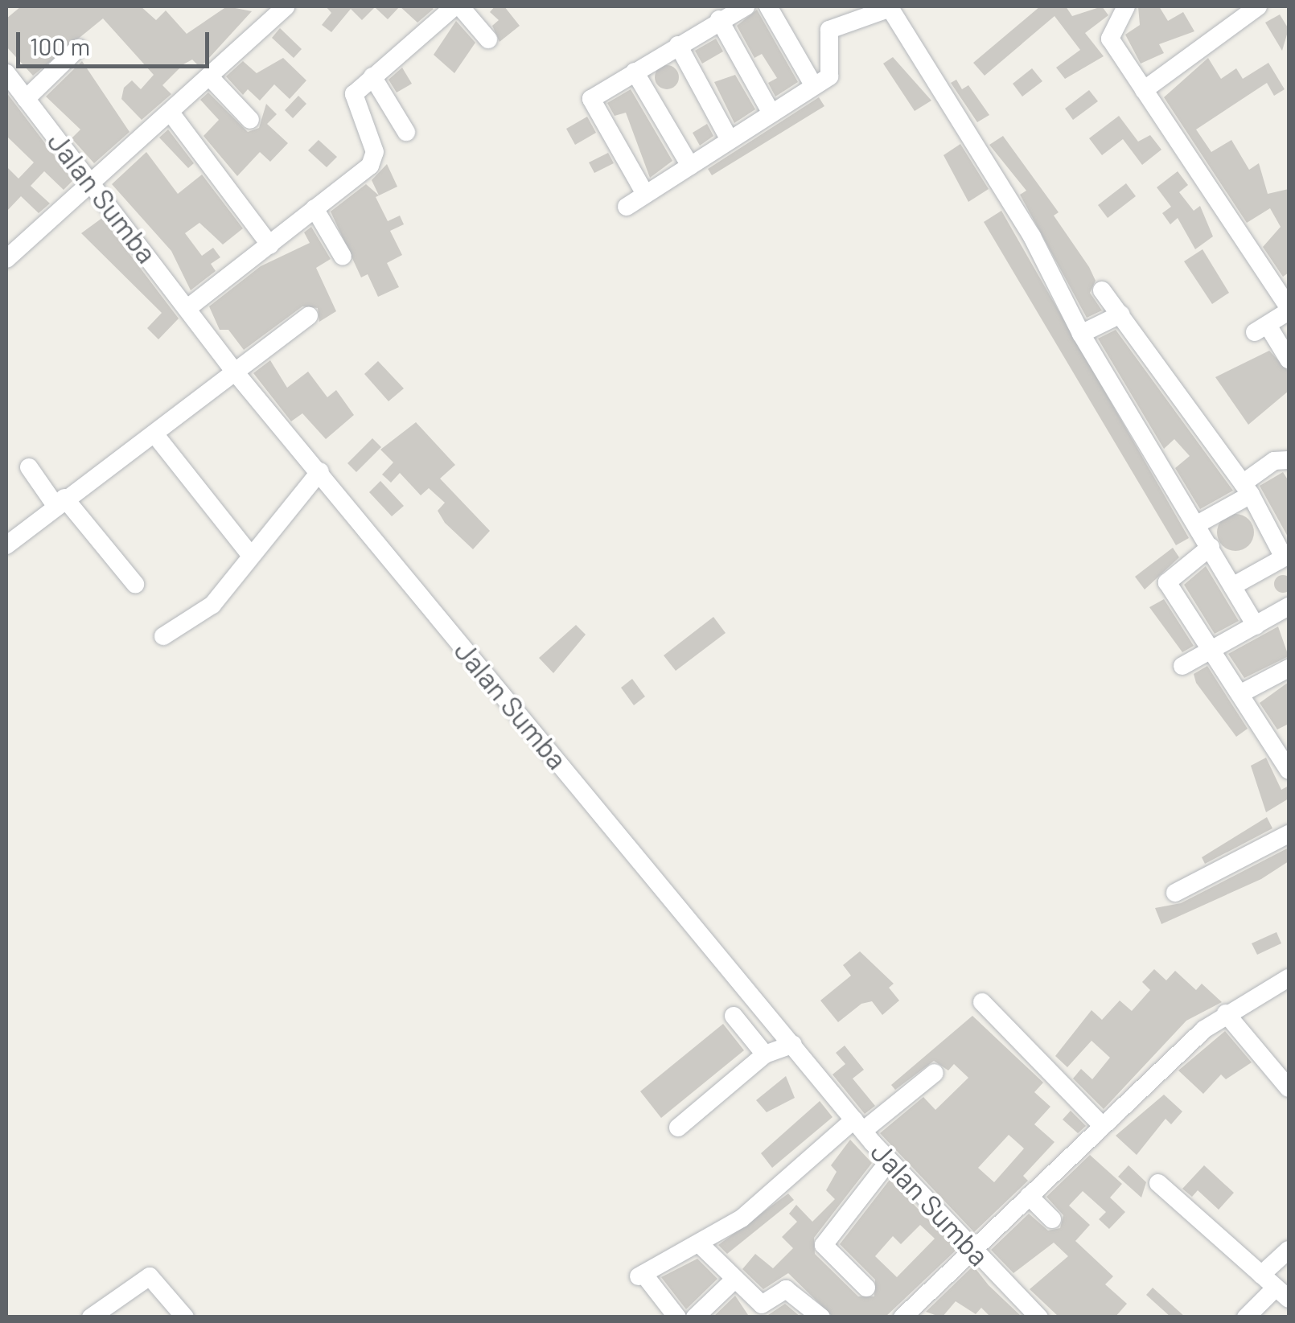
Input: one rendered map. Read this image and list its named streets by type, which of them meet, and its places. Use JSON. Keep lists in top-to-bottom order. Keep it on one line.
{"streets":{"street":["Jalan Sumba"]},"scale_bar":"100 m"}
